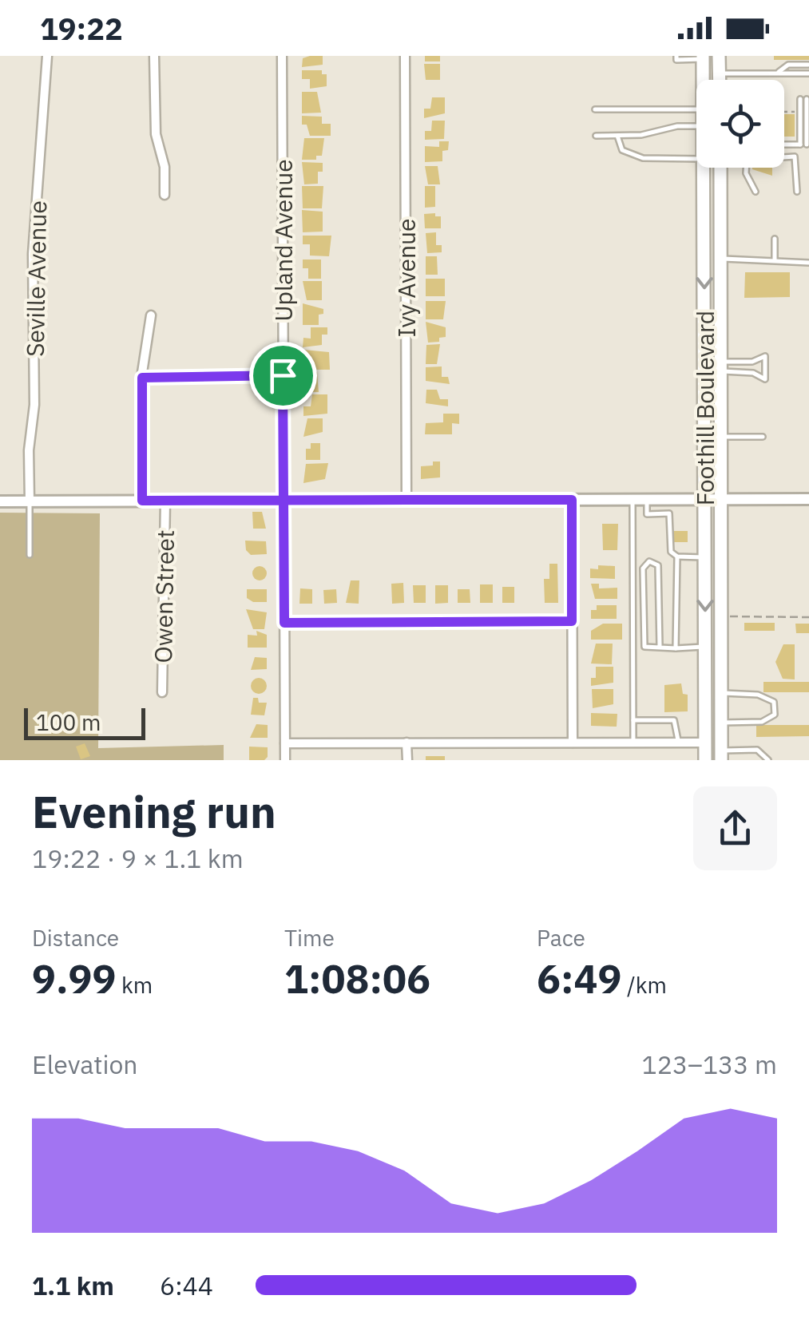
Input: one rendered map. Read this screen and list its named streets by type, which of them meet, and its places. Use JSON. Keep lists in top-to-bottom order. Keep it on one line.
{"streets":{"main road":["Foothill Boulevard"],"street":["Upland Avenue","Ivy Avenue","Seville Avenue","Owen Street"]},"scale_bar":"100 m","page":{"status":"19:22","scale":"100 m","heading":["Evening run","19:22 · 9 × 1.1 km"],"stats":[["Distance","9.99 km"],["Time","1:08:06"],["Pace","6:49 /km"]],"chart":["Elevation","123–133 m"],"list":[{"name":"1.1 km","note":"6:44"}]}}
